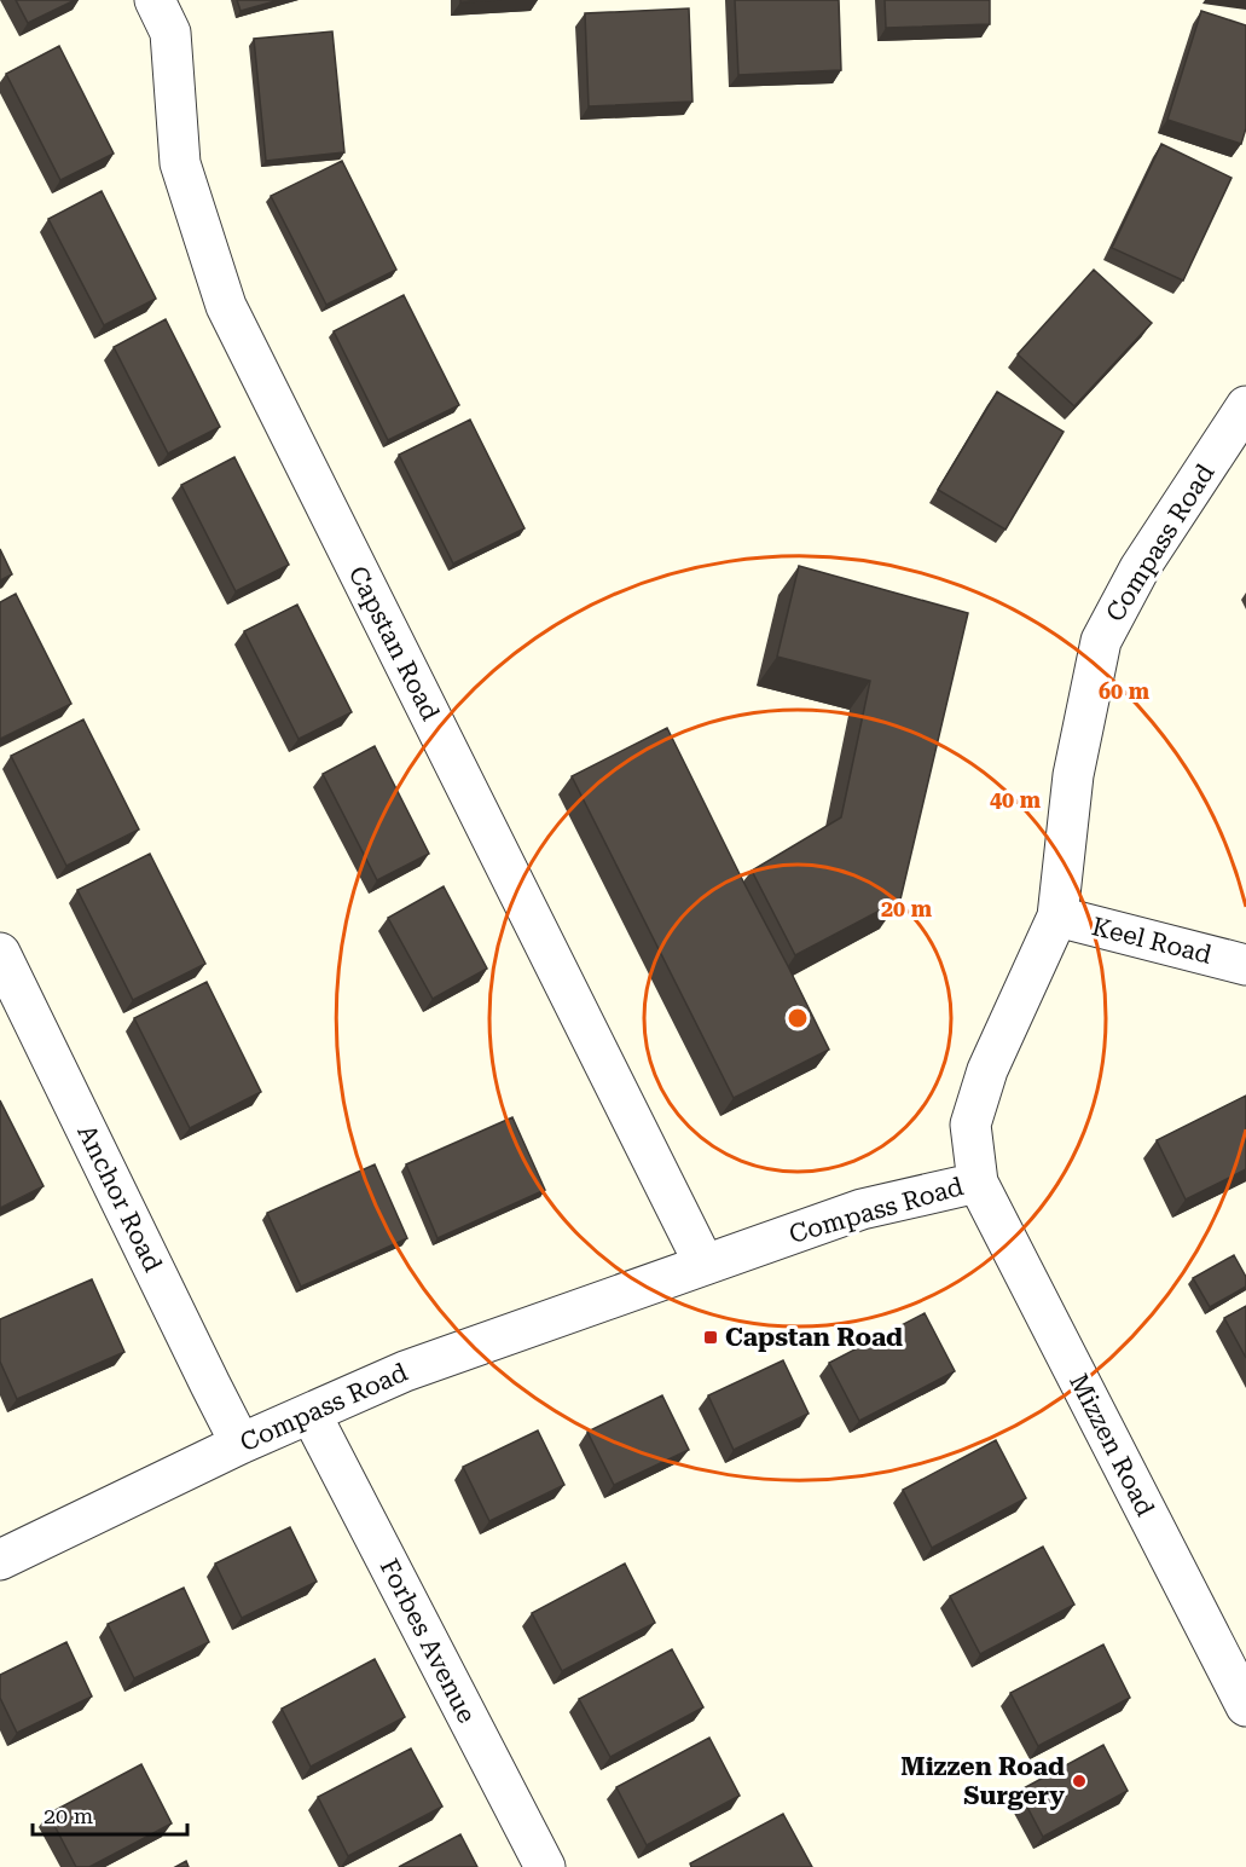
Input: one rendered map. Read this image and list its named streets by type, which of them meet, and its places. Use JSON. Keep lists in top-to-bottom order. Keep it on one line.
{"streets":{"street":["Compass Road","Capstan Road","Keel Road","Anchor Road","Mizzen Road","Forbes Avenue"]},"crossings":[["Compass Road","Capstan Road"],["Compass Road","Keel Road"],["Compass Road","Anchor Road"],["Compass Road","Mizzen Road"],["Compass Road","Forbes Avenue"]],"places":{"transit":["Capstan Road"],"other":["Mizzen Road Surgery"]},"scale_bar":"20 m","rings":["60 m","40 m","20 m"]}
